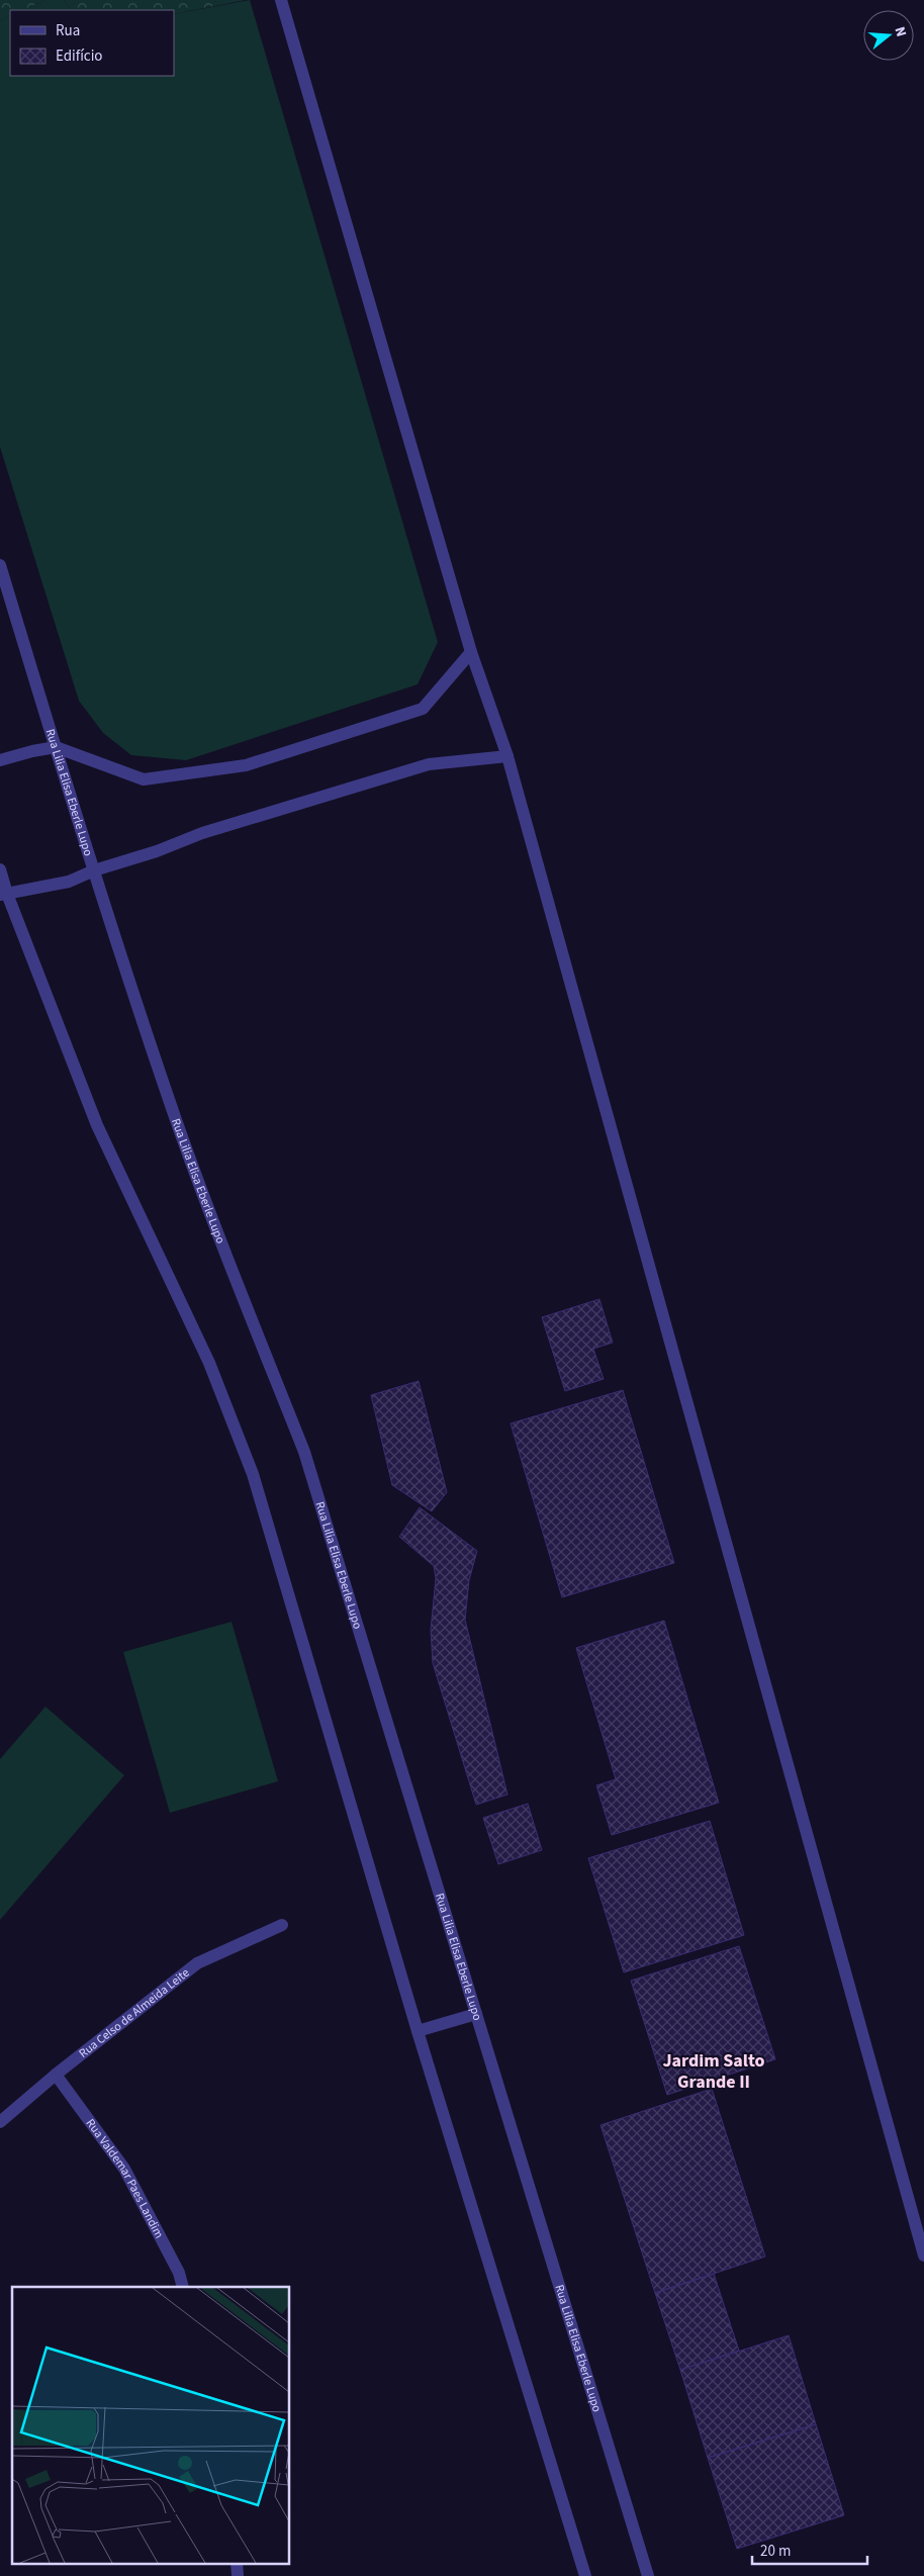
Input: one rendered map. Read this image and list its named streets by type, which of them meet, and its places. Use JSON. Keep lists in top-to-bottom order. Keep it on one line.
{"streets":{"street":["Rua Lilia Elisa Eberle Lupo","Rua Celso de Almeida Leite","Rua Valdemar Paes Landim"]},"crossings":[["Rua Celso de Almeida Leite","Rua Valdemar Paes Landim"]],"districts":["Jardim Salto Grande II"],"legend":["Rua","Edifício"],"scale_bar":"20 m","north":"right"}
